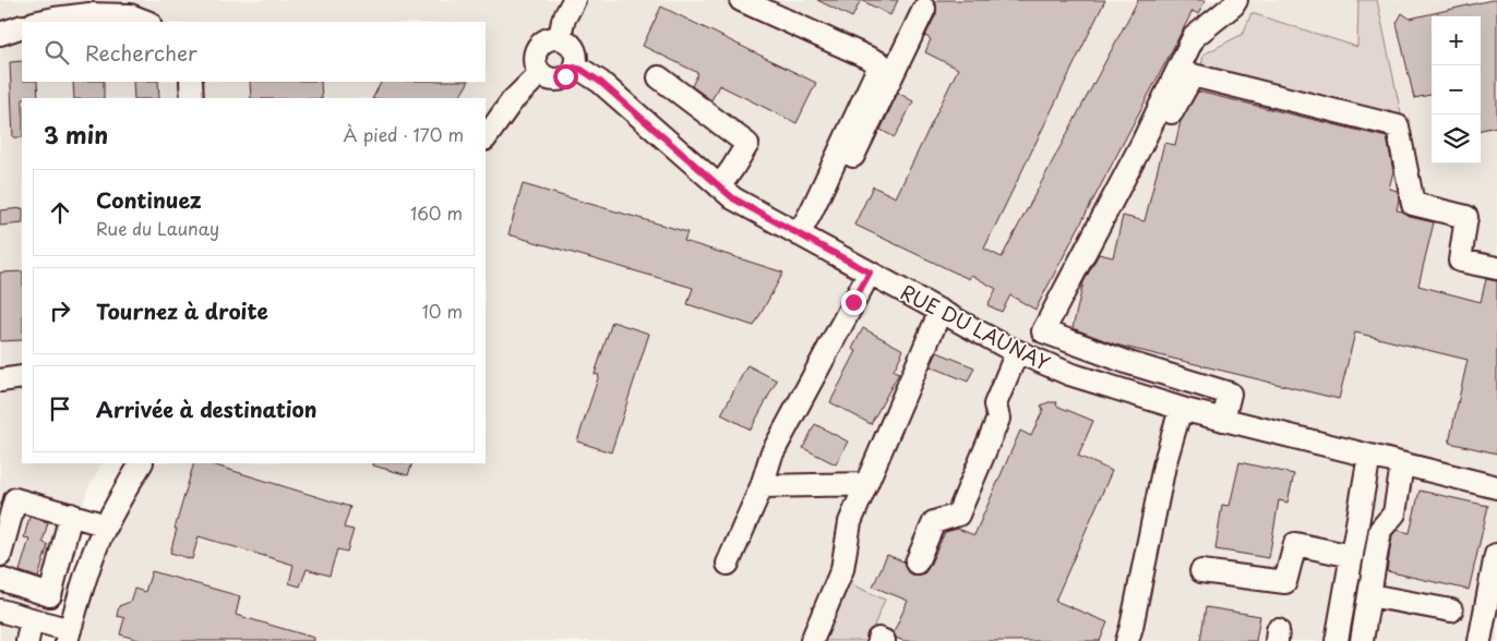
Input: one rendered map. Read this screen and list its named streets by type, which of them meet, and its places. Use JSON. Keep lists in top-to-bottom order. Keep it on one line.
{"streets":{"street":["RUE DU LAUNAY"]},"page":{"map_buttons":["+","−"],"search":"Rechercher","heading":["3 min","À pied · 170 m"],"list":[["Continuez","Rue du Launay","160 m"],["Tournez à droite","10 m"],"Arrivée à destination"]}}
